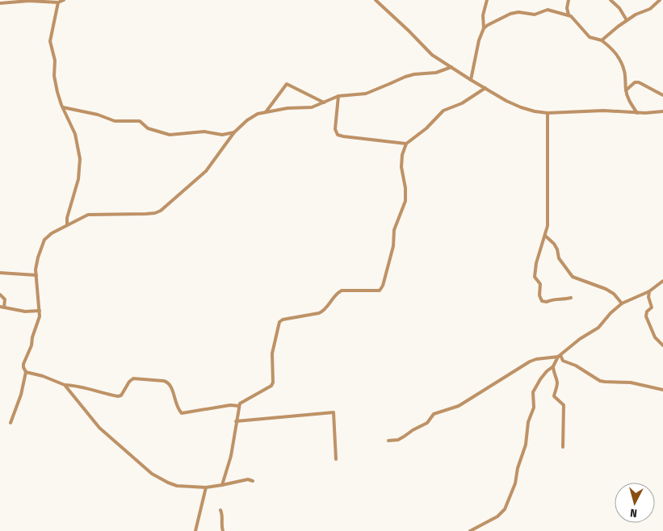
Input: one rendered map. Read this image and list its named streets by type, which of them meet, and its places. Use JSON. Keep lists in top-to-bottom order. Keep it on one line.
{"north":"bottom"}
